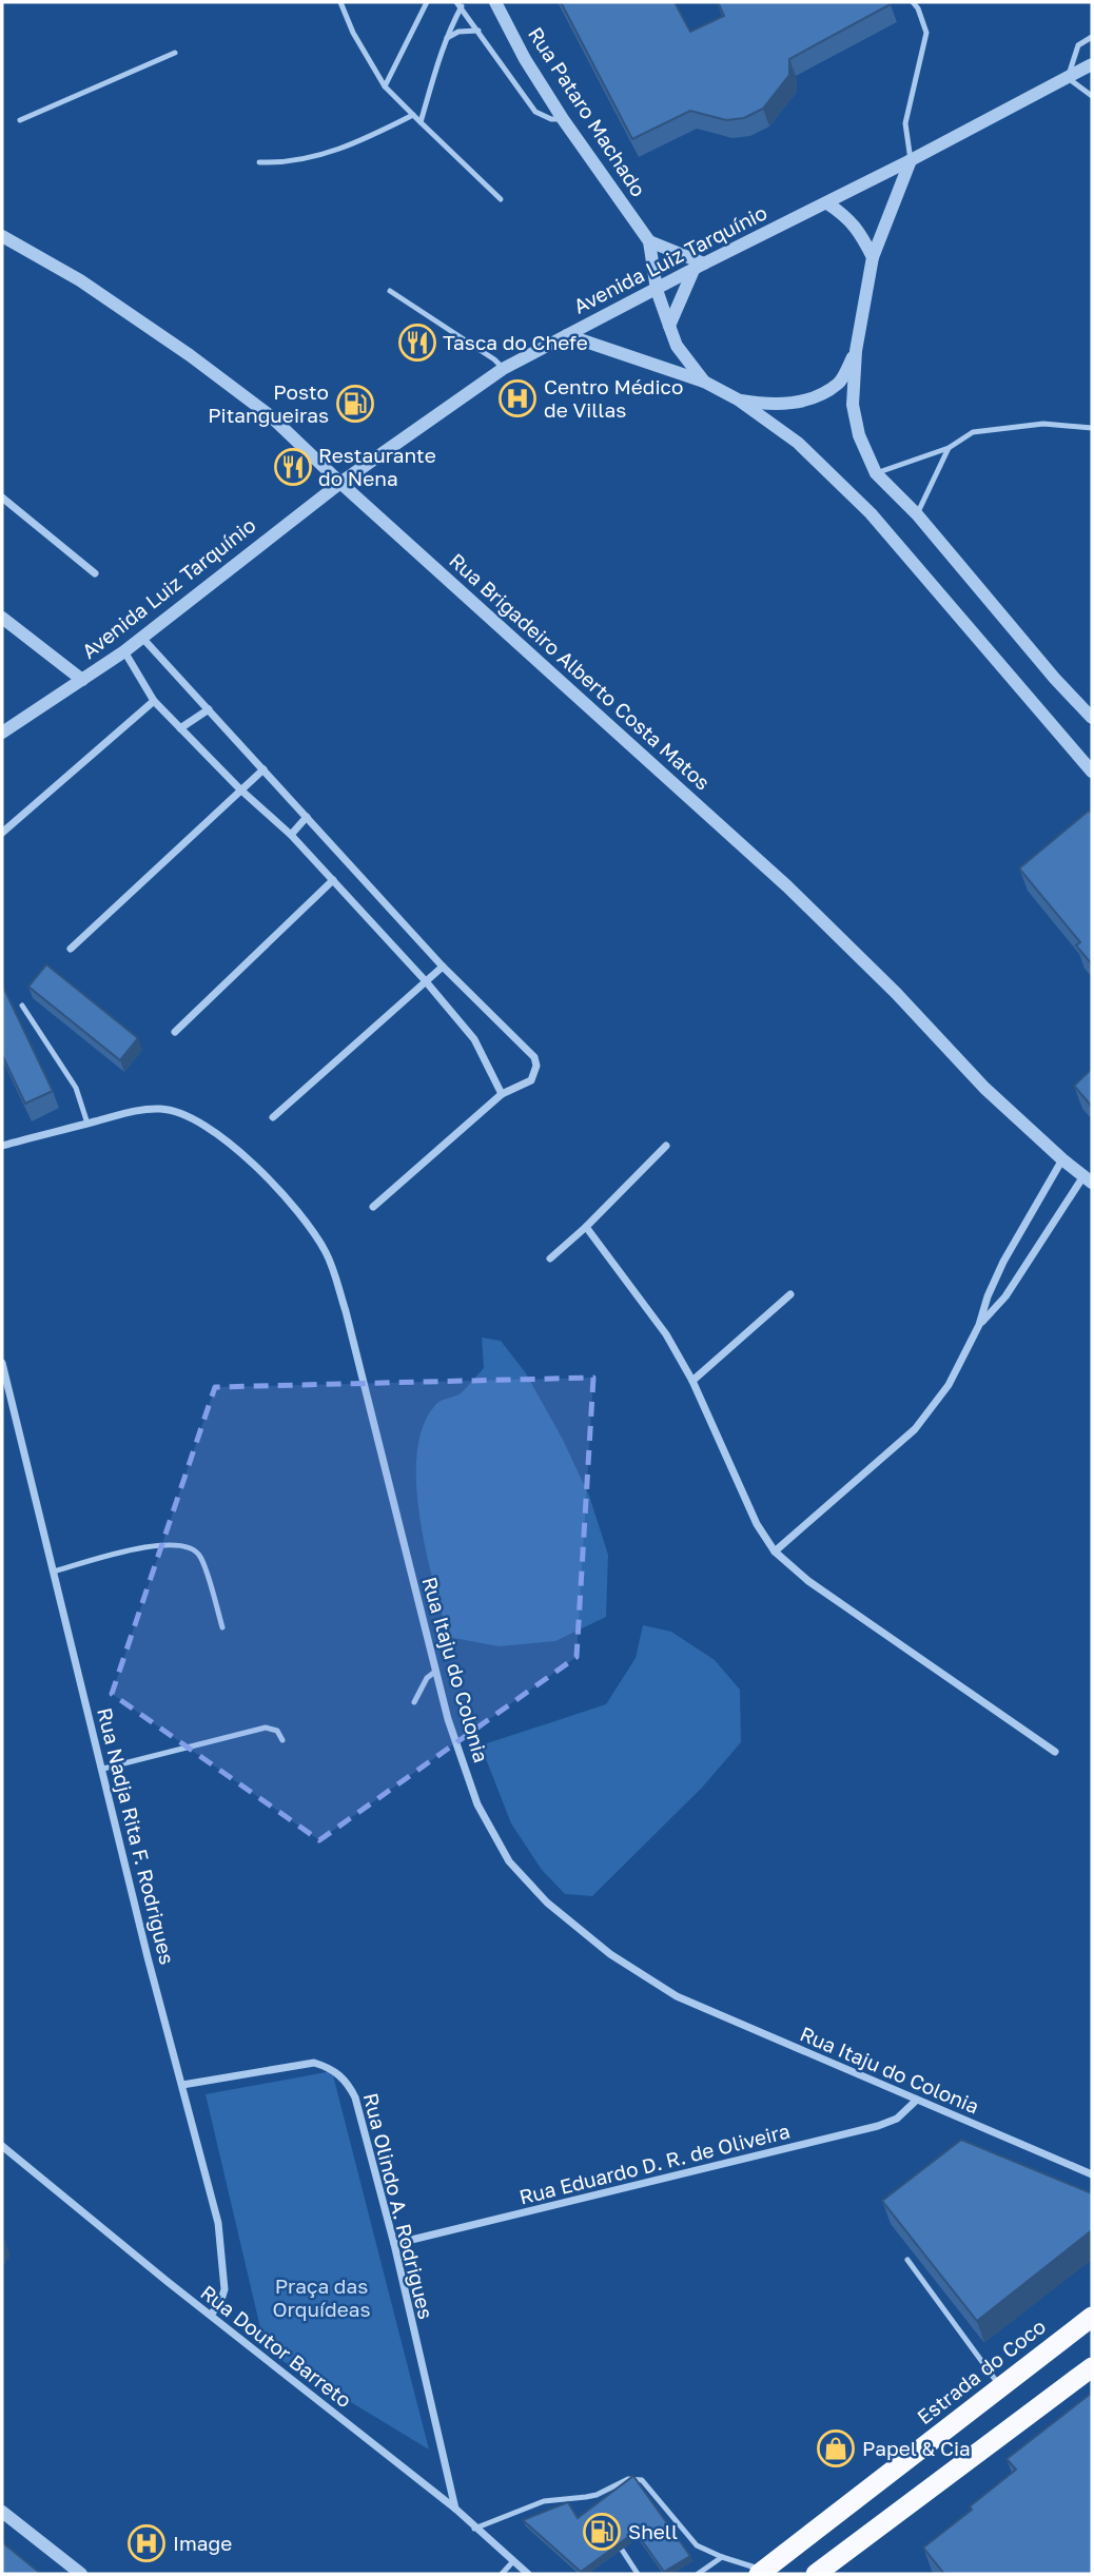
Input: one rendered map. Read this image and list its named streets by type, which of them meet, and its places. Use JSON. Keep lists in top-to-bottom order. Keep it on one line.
{"streets":{"highway":["Estrada do Coco"],"street":["Rua Pataro Machado","Avenida Luiz Tarquínio","Rua Brigadeiro Alberto Costa Matos","Rua Itaju do Colonia","Rua Nadja Rita F. Rodrigues","Rua Eduardo D. R. de Oliveira","Rua Olindo A. Rodrigues","Rua Doutor Barreto"]},"crossings":[["Rua Pataro Machado","Avenida Luiz Tarquínio"],["Avenida Luiz Tarquínio","Rua Brigadeiro Alberto Costa Matos"],["Rua Itaju do Colonia","Rua Eduardo D. R. de Oliveira"],["Rua Nadja Rita F. Rodrigues","Rua Olindo A. Rodrigues"],["Rua Nadja Rita F. Rodrigues","Rua Doutor Barreto"],["Rua Eduardo D. R. de Oliveira","Rua Olindo A. Rodrigues"],["Rua Olindo A. Rodrigues","Rua Doutor Barreto"]],"parks":["Praça das Orquídeas"],"places":{"restaurant":["Tasca do Chefe","Restaurante do Nena"],"hospital":["Centro Médico de Villas","Image"],"fuel station":["Posto Pitangueiras","Shell"],"shop":["Papel & Cia"]}}
